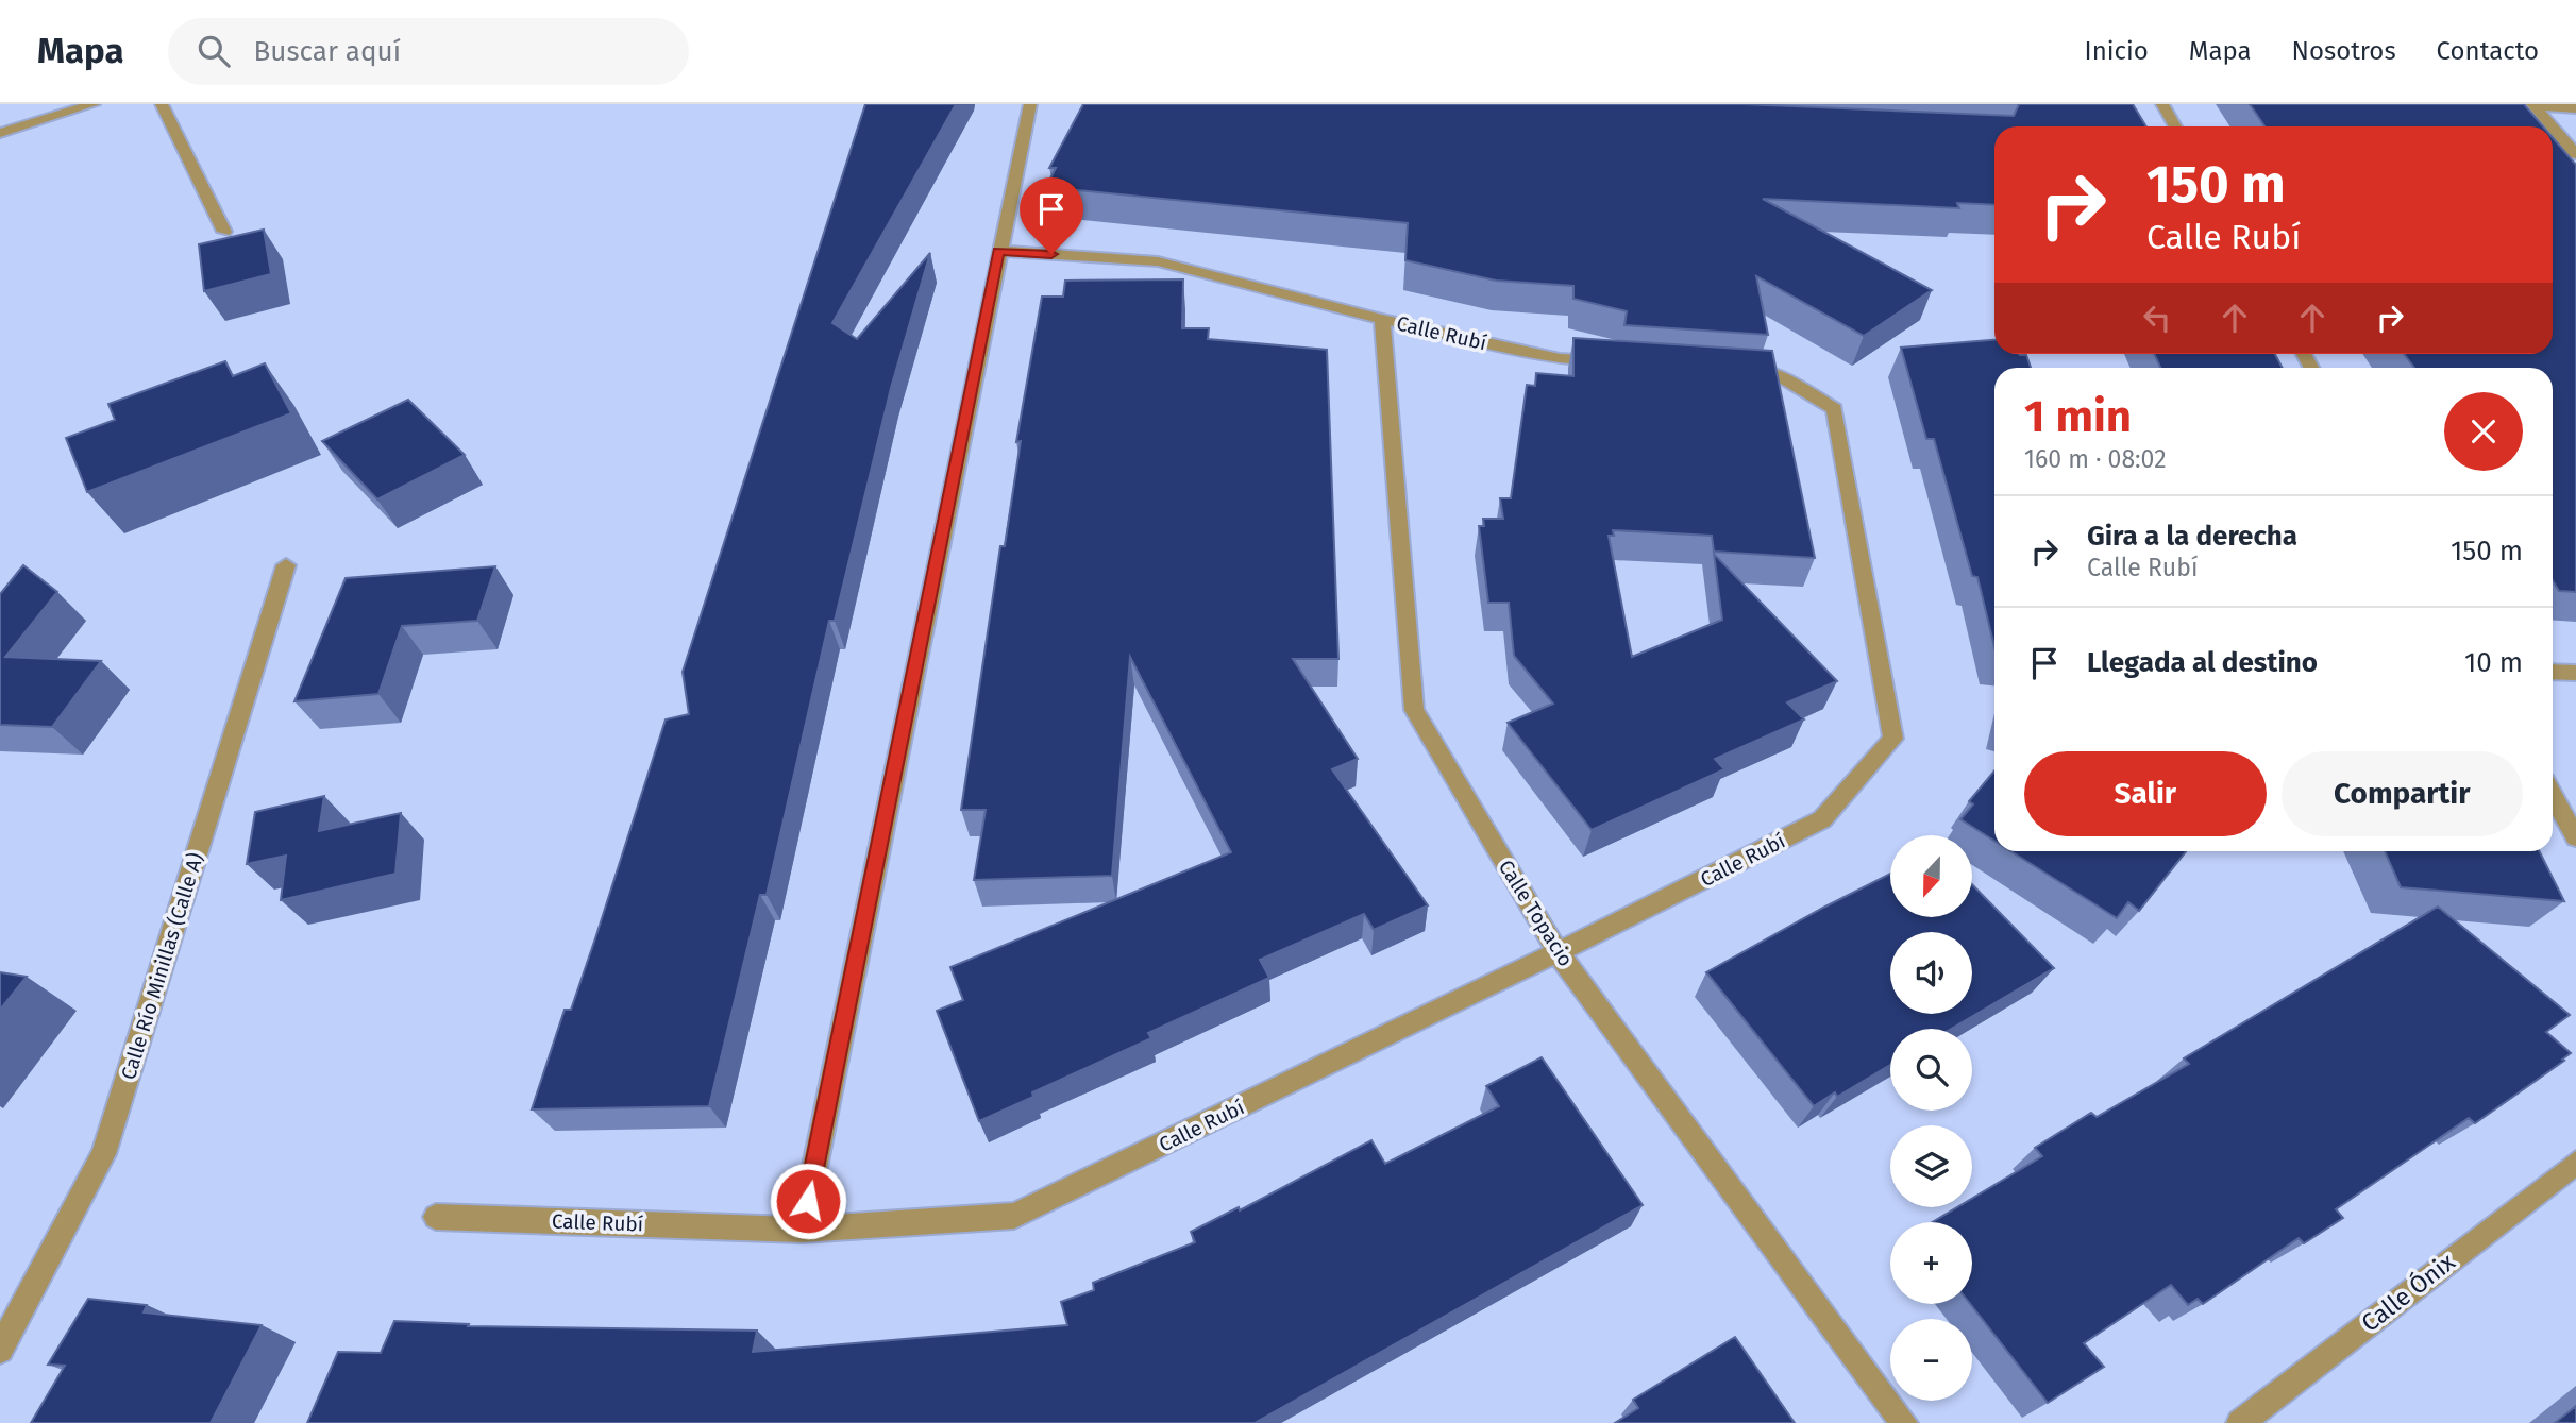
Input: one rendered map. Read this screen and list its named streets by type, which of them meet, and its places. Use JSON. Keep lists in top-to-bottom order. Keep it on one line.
{"streets":{"street":["Calle Rubí","Calle Topacio","Calle Río Minillas (Calle A)","Calle Ónix"]},"crossings":[["Calle Rubí","Calle Topacio"]],"north":"bottom","page":{"header":"Mapa","search":"Buscar aquí","nav":["Inicio","Mapa","Nosotros","Contacto"],"turn":["150 m","Calle Rubí"],"heading":["1 min","160 m · 08:02"],"list":[{"name":"Gira a la derecha","note":"Calle Rubí","value":"150 m"},{"name":"Llegada al destino","value":"10 m"}],"buttons":["Salir","Compartir"],"map_buttons":["+","−"]}}
